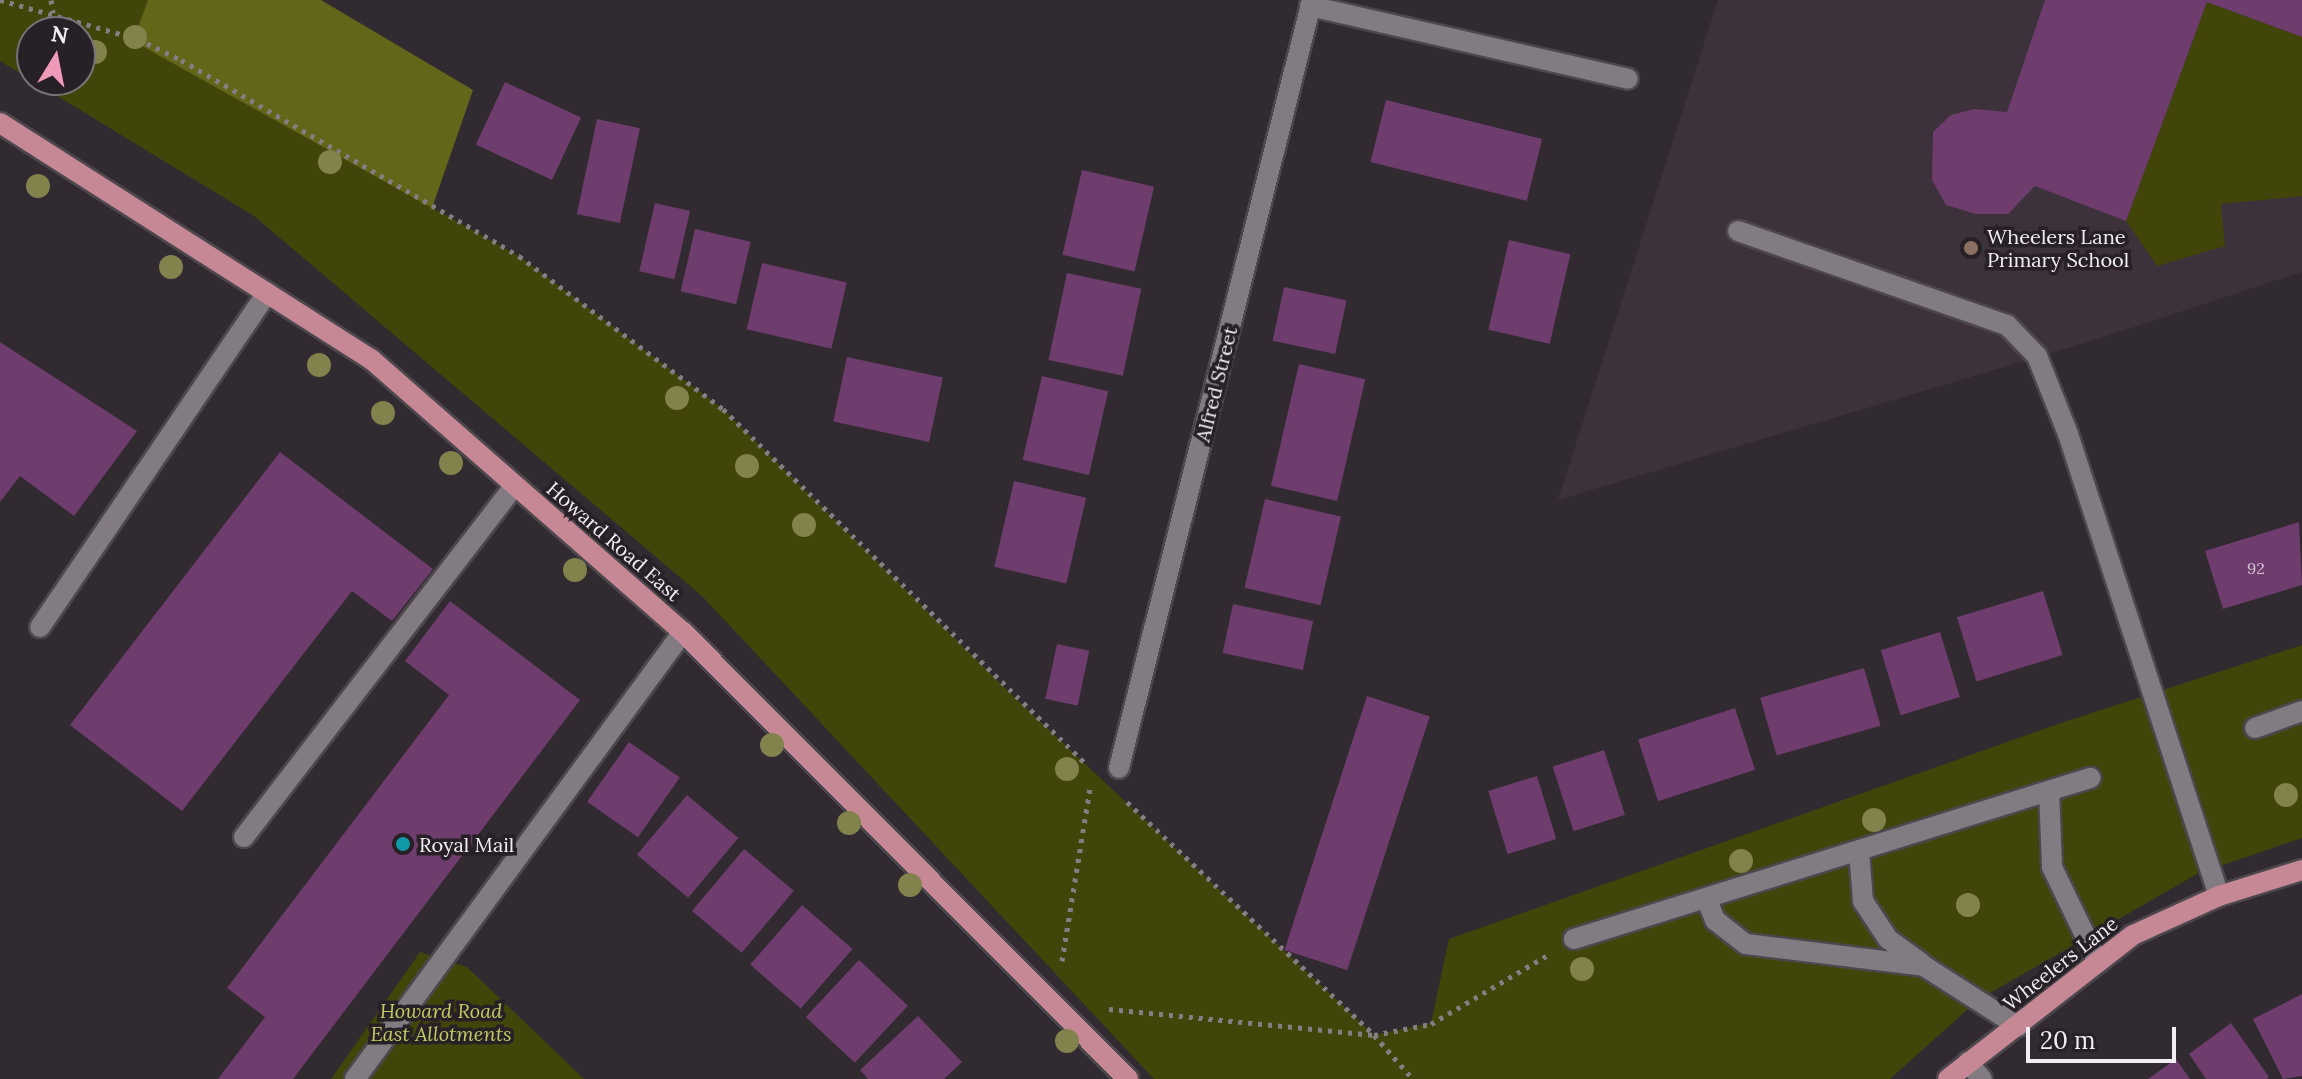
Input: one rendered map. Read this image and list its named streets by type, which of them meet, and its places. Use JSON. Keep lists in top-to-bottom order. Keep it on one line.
{"streets":{"main road":["Howard Road East","Wheelers Lane"],"street":["Alfred Street"]},"parks":["Howard Road East Allotments"],"places":["Wheelers Lane Primary School","Royal Mail"],"house_numbers":["92"],"scale_bar":"20 m","north":"top"}
